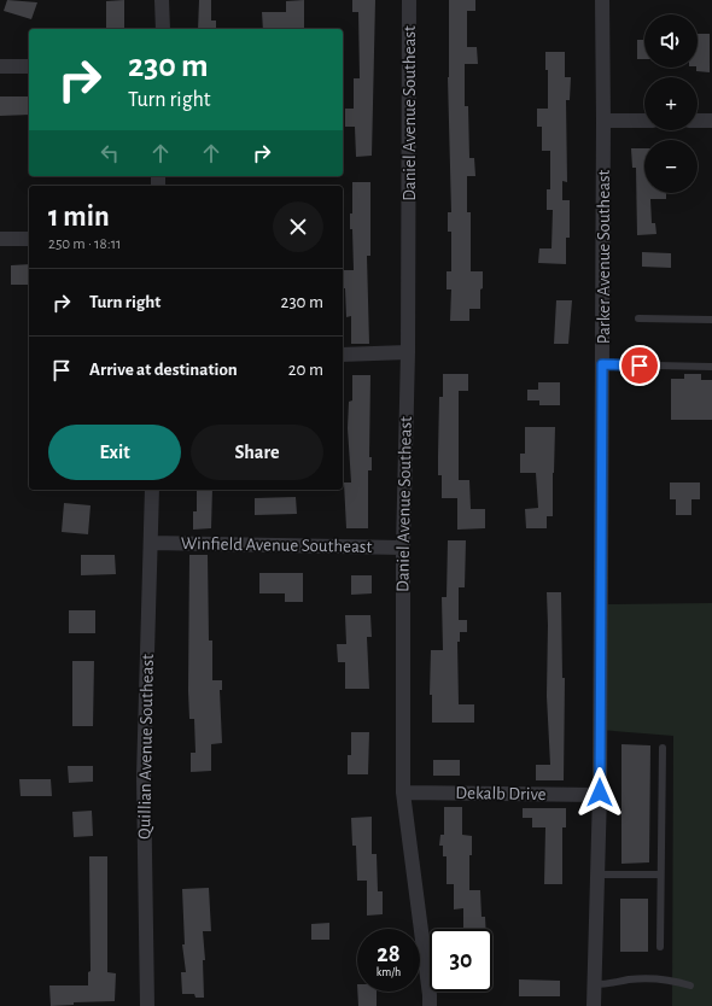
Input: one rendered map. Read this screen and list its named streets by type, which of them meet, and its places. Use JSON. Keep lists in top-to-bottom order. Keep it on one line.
{"streets":{"street":["Daniel Avenue Southeast","Parker Avenue Southeast","Winfield Avenue Southeast","Quillian Avenue Southeast","Dekalb Drive"]},"crossings":[["Daniel Avenue Southeast","Winfield Avenue Southeast"],["Daniel Avenue Southeast","Dekalb Drive"],["Parker Avenue Southeast","Dekalb Drive"],["Winfield Avenue Southeast","Quillian Avenue Southeast"]],"page":{"map_buttons":["+","−"],"turn":["230 m","Turn right"],"heading":["1 min","250 m · 18:11"],"list":[{"name":"Turn right","value":"230 m"},{"name":"Arrive at destination","value":"20 m"}],"buttons":["Exit","Share"],"speed":"28 km/h","limit":"30"}}
